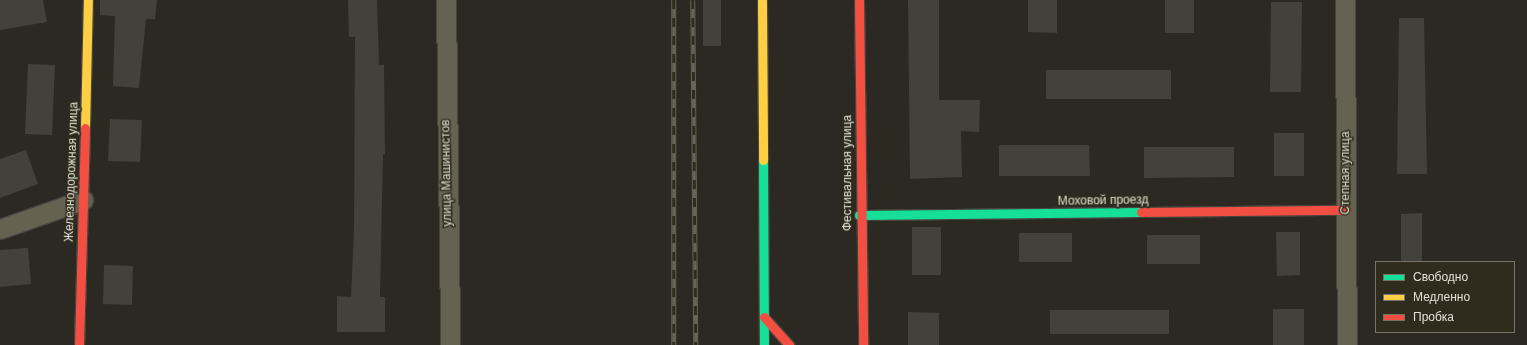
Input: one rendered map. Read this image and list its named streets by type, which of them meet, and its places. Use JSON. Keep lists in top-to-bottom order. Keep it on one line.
{"streets":{"street":["Железнодорожная улица","улица Машинистов","Фестивальная улица","Степная улица","Моховой проезд"]},"crossings":[["Фестивальная улица","Моховой проезд"],["Степная улица","Моховой проезд"]],"legend":["Свободно","Медленно","Пробка"]}
